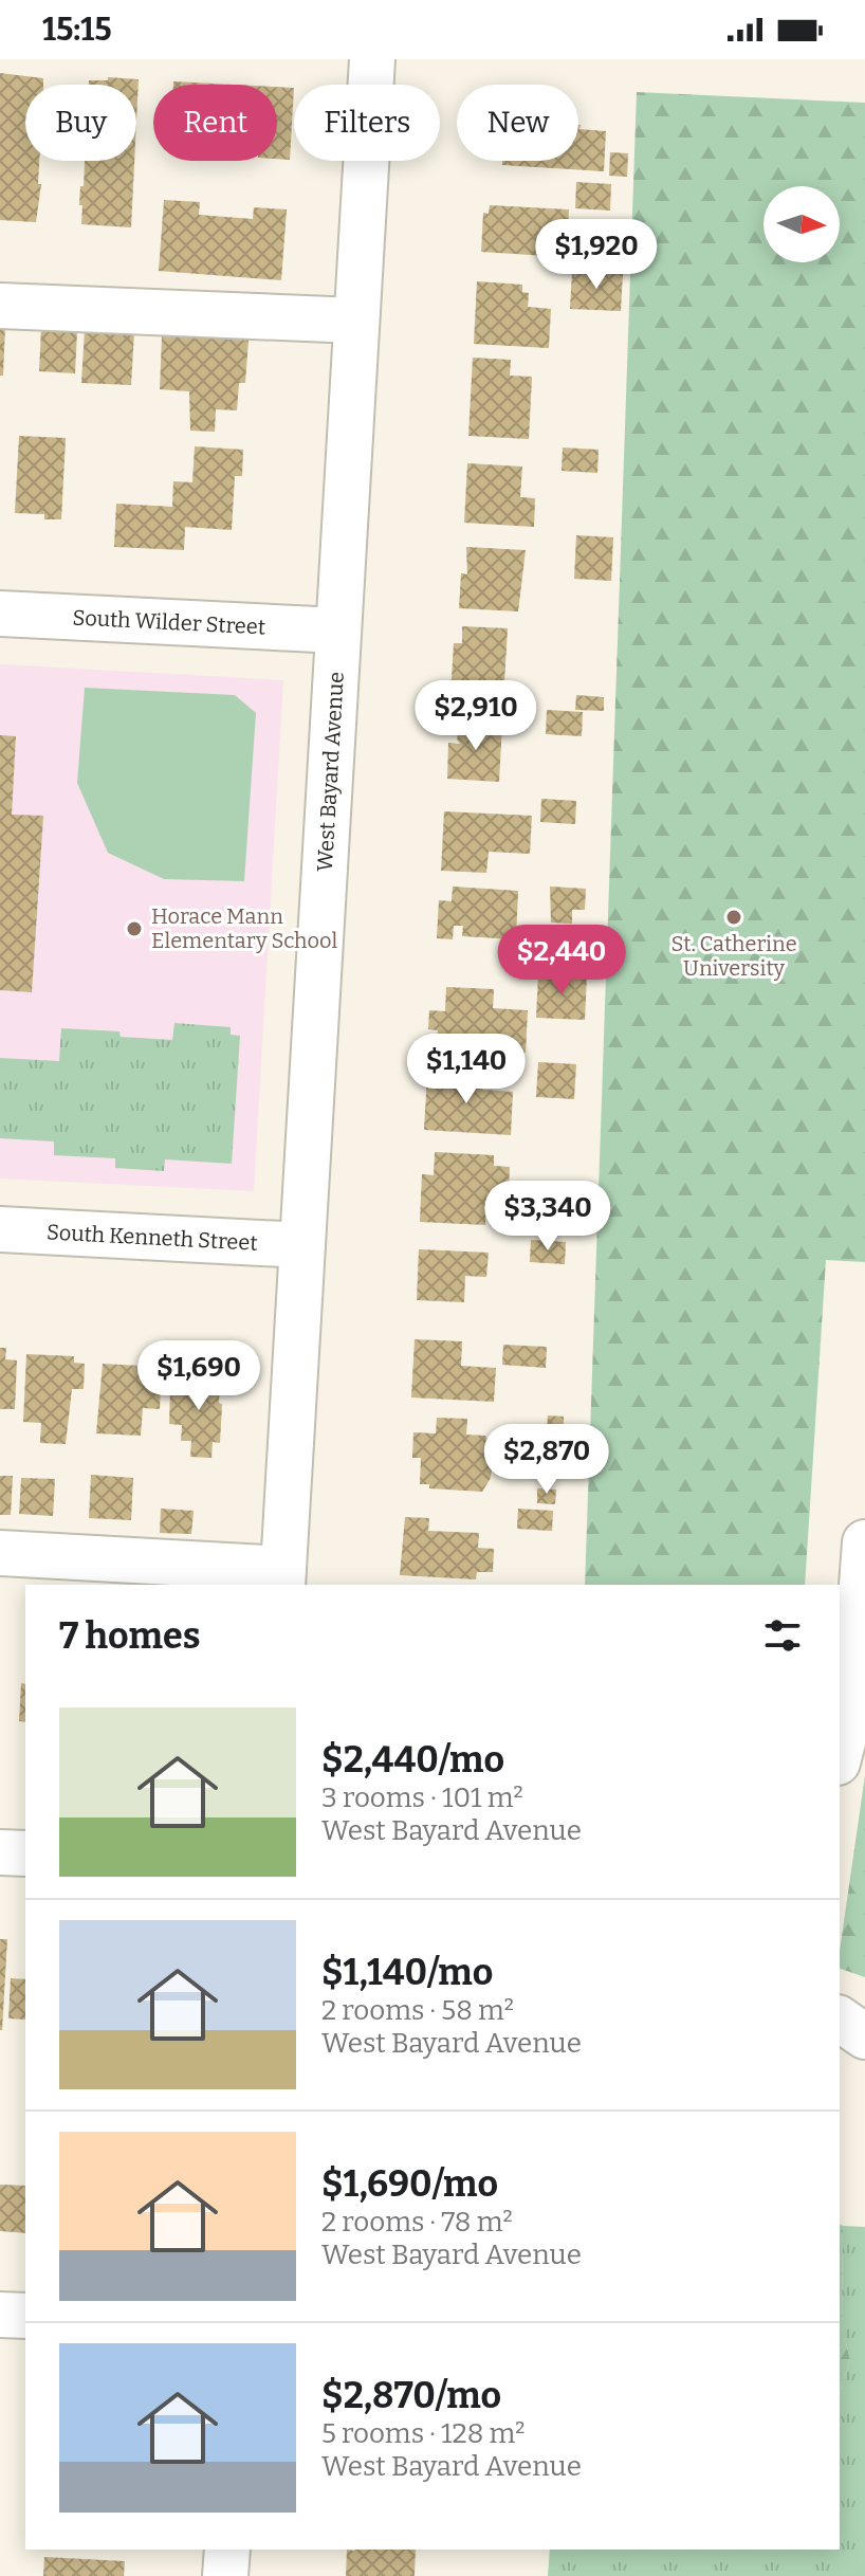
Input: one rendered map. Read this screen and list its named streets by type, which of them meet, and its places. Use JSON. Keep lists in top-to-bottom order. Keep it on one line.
{"streets":{"street":["South Wilder Street","West Bayard Avenue","South Kenneth Street"]},"crossings":[["South Wilder Street","West Bayard Avenue"],["West Bayard Avenue","South Kenneth Street"]],"places":["St. Catherine University","Horace Mann Elementary School"],"north":"right","page":{"status":"15:15","chip":["Buy","Rent","Filters","New"],"price":["$1,920","$2,910","$2,440","$1,140","$3,340","$1,690","$2,870"],"heading":"7 homes","list":[{"name":"$2,440/mo","note":"3 rooms · 101 m² · West Bayard Avenue"},{"name":"$1,140/mo","note":"2 rooms · 58 m² · West Bayard Avenue"},{"name":"$1,690/mo","note":"2 rooms · 78 m² · West Bayard Avenue"},{"name":"$2,870/mo","note":"5 rooms · 128 m² · West Bayard Avenue"}]}}
